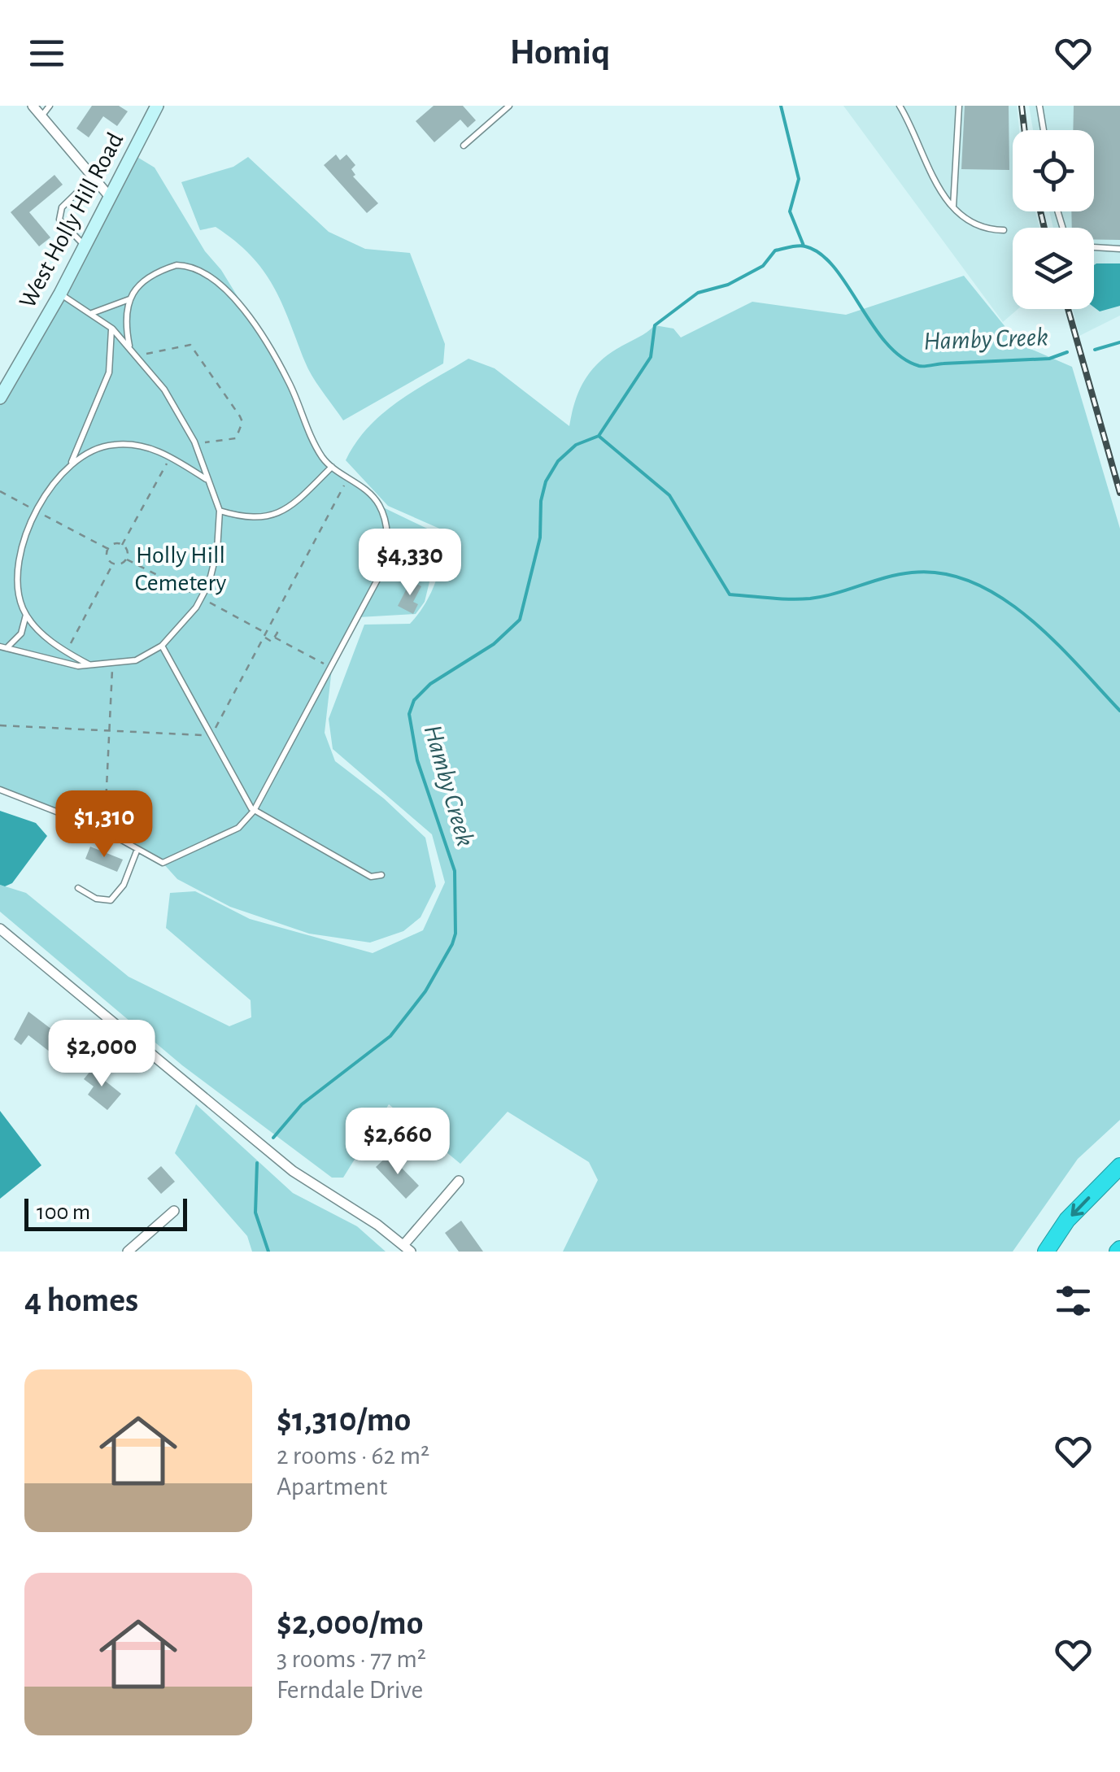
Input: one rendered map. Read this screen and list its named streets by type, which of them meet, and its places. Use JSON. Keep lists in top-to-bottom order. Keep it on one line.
{"streets":{"street":["West Holly Hill Road"]},"water":["Hamby Creek"],"parks":["Holly Hill Cemetery"],"scale_bar":"100 m","page":{"header":"Homiq","price":["$4,330","$1,310","$2,000","$2,660"],"scale":"100 m","heading":"4 homes","list":[{"name":"$1,310/mo","note":"2 rooms · 62 m² · Apartment"},{"name":"$2,000/mo","note":"3 rooms · 77 m² · Ferndale Drive"}]}}
